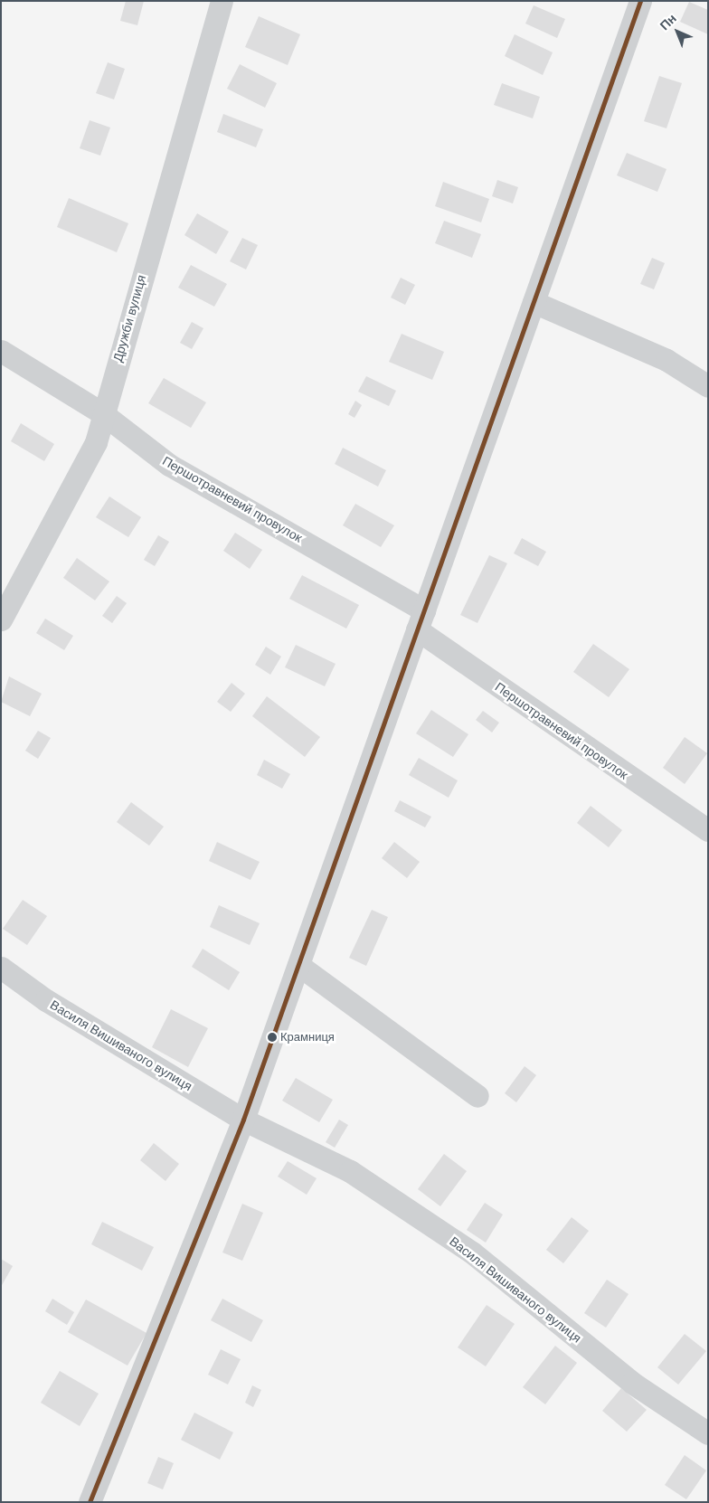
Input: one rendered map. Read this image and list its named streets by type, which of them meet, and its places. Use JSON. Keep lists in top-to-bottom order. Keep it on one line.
{"streets":{"street":["Дружби вулиця","Першотравневий провулок","Василя Вишиваного вулиця"]},"crossings":[["Дружби вулиця","Першотравневий провулок"]],"places":["Крамниця"],"north":"top left"}
